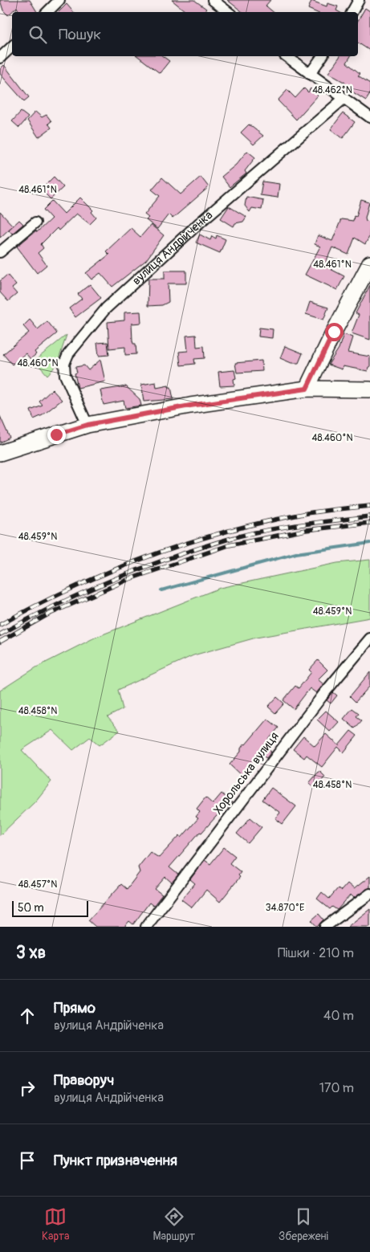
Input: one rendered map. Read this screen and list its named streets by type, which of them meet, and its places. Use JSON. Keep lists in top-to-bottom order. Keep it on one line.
{"streets":{"street":["вулиця Андрійченка","Хорольська вулиця"]},"scale_bar":"50 m","page":{"search":"Пошук","scale":"50 m","heading":["3 хв","Пішки · 210 m"],"list":[["Прямо","вулиця Андрійченка","40 m"],["Праворуч","вулиця Андрійченка","170 m"],"Пункт призначення"],"nav":["Карта","Маршрут","Збережені"]},"coordinates":["48.462°N","48.461°N","48.460°N","48.459°N","48.458°N","48.457°N","34.870°E"]}
